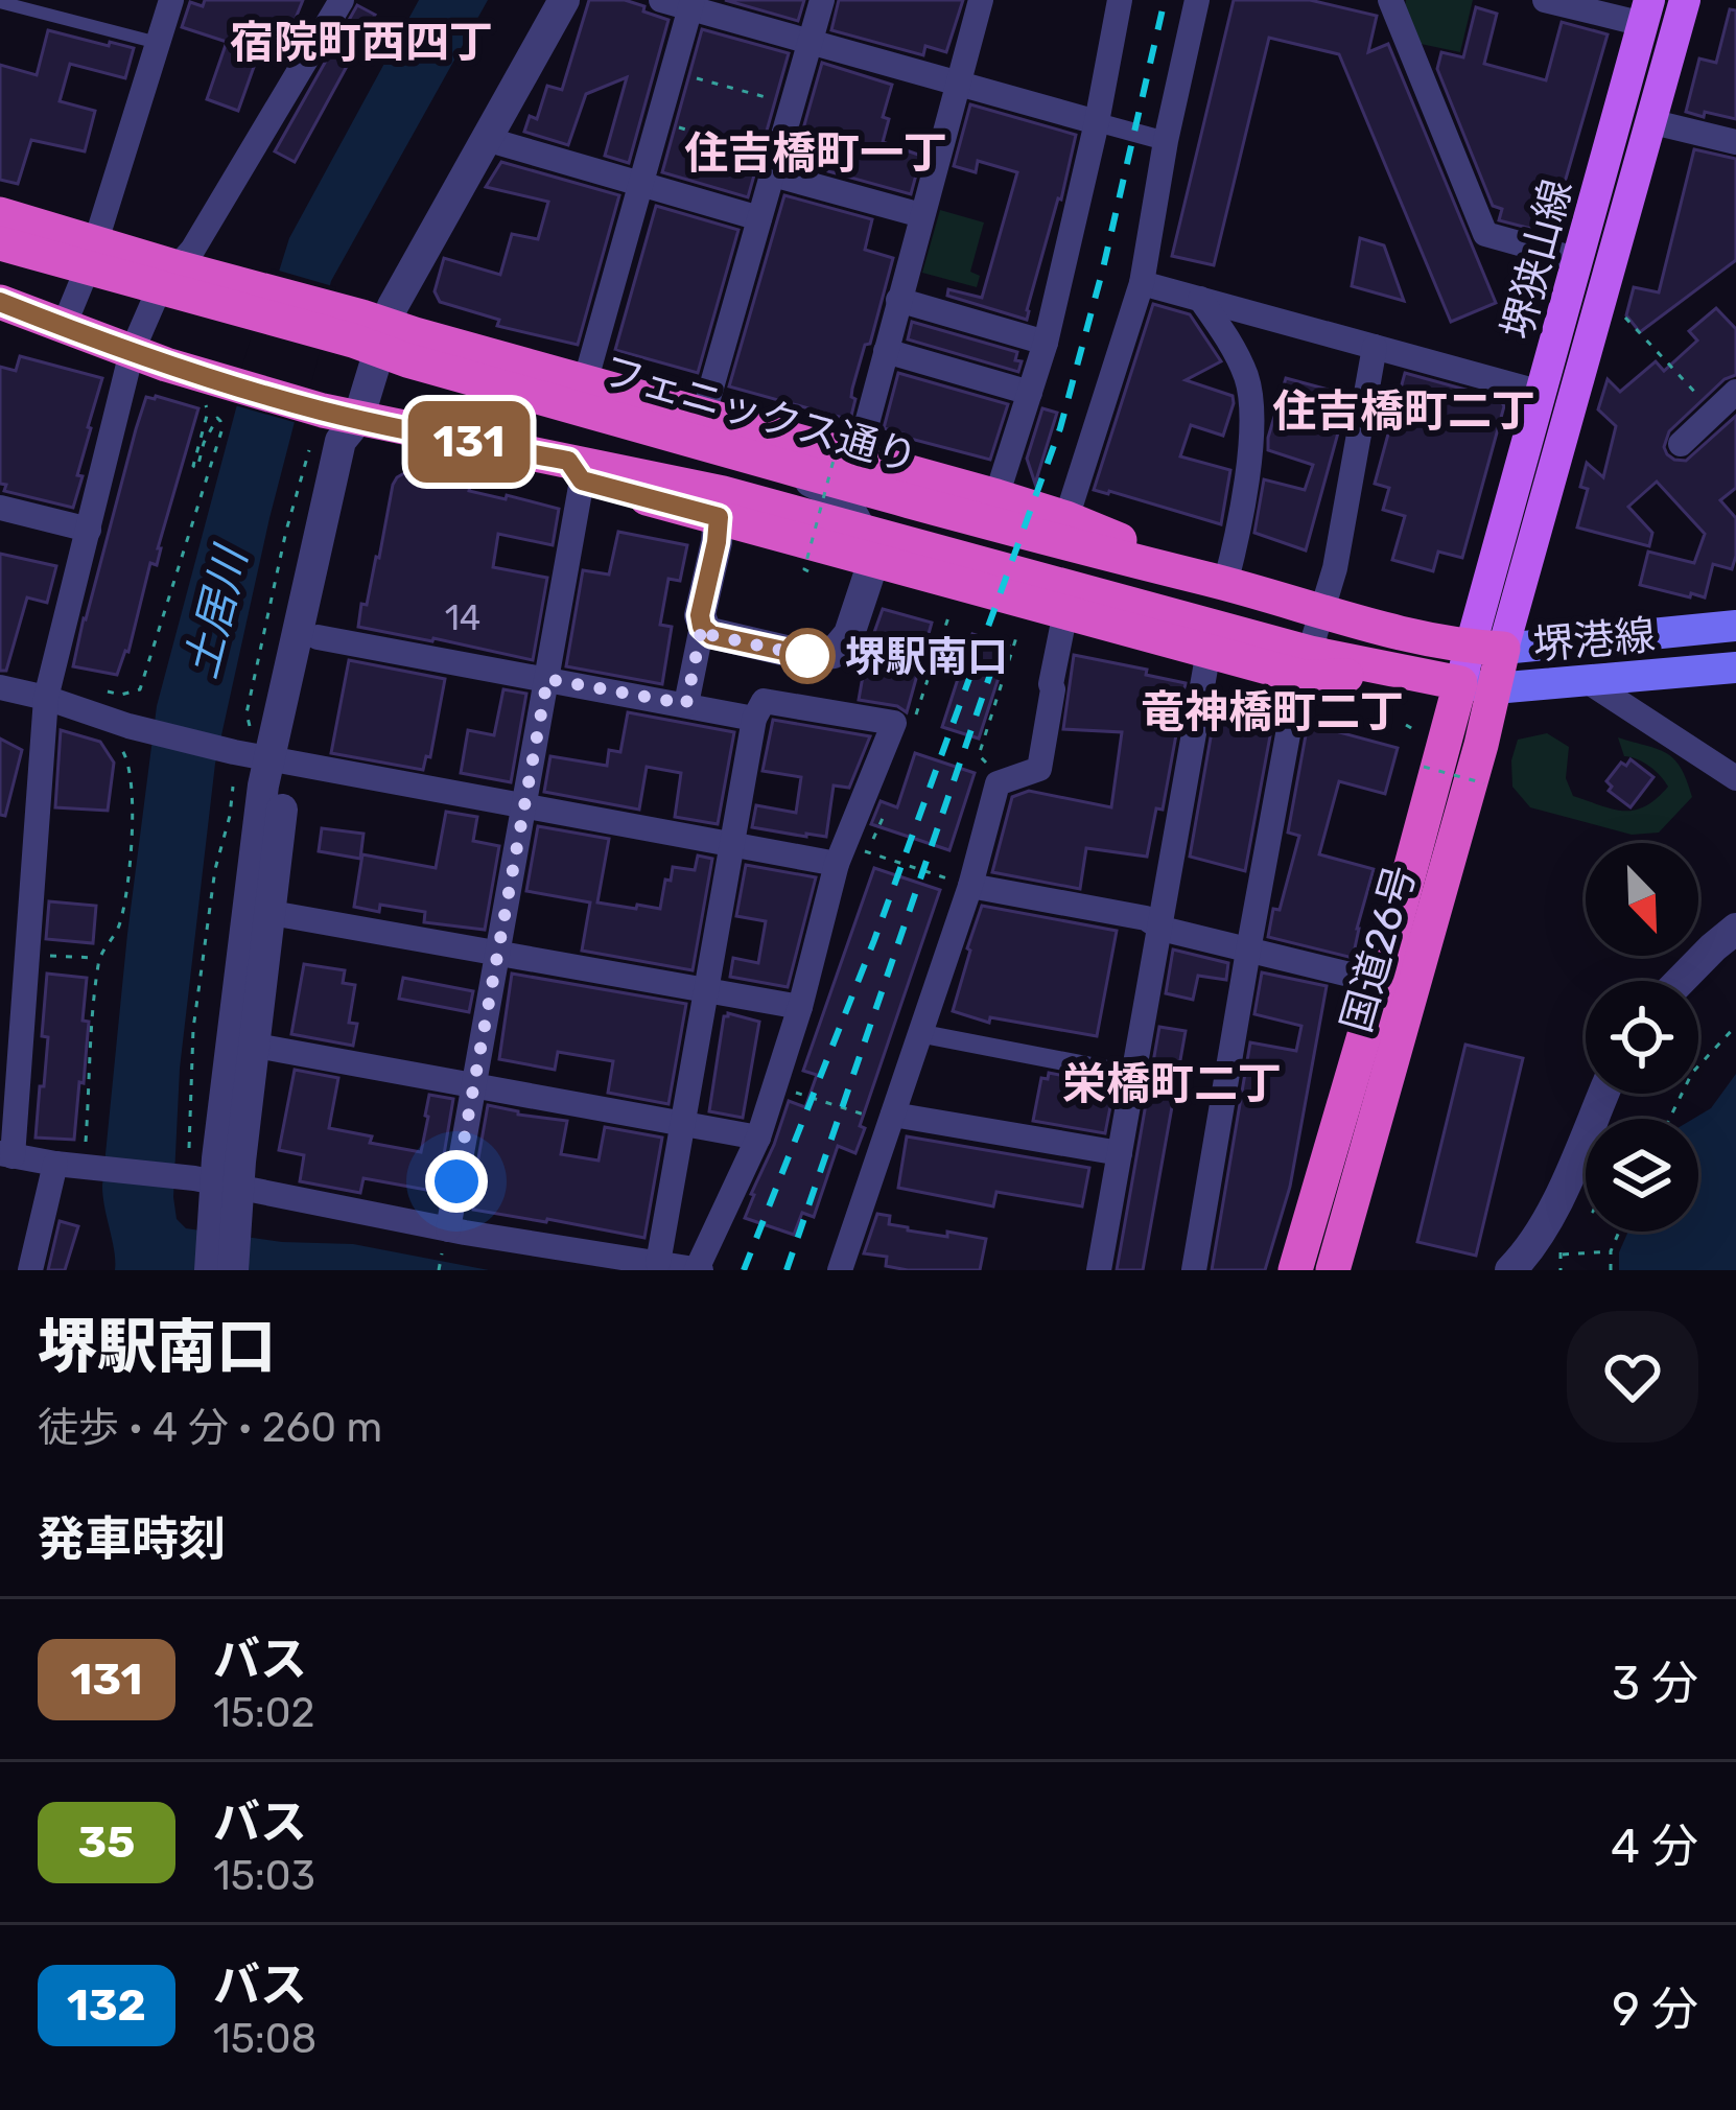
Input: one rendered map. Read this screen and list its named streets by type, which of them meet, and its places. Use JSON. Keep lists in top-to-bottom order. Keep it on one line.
{"streets":{"highway":["フェニックス通り","国道26号"],"main road":["堺狭山線","堺港線"]},"crossings":[["堺狭山線","フェニックス通り"],["堺狭山線","堺港線"],["堺狭山線","国道26号"],["フェニックス通り","堺港線"],["フェニックス通り","国道26号"],["堺港線","国道26号"]],"districts":["宿院町西四丁","住吉橋町一丁","住吉橋町二丁","竜神橋町二丁","栄橋町二丁"],"water":["土居川"],"places":["堺駅南口"],"lines":["bus line 131"],"house_numbers":["14"],"north":"bottom right","page":{"on_map":"131","heading":[["堺駅南口","徒歩 · 4 分 · 260 m"],"発車時刻"],"list":[{"mark":"131","name":"バス","note":"15:02","value":"3 分"},{"mark":"35","name":"バス","note":"15:03","value":"4 分"},{"mark":"132","name":"バス","note":"15:08","value":"9 分"}]}}
